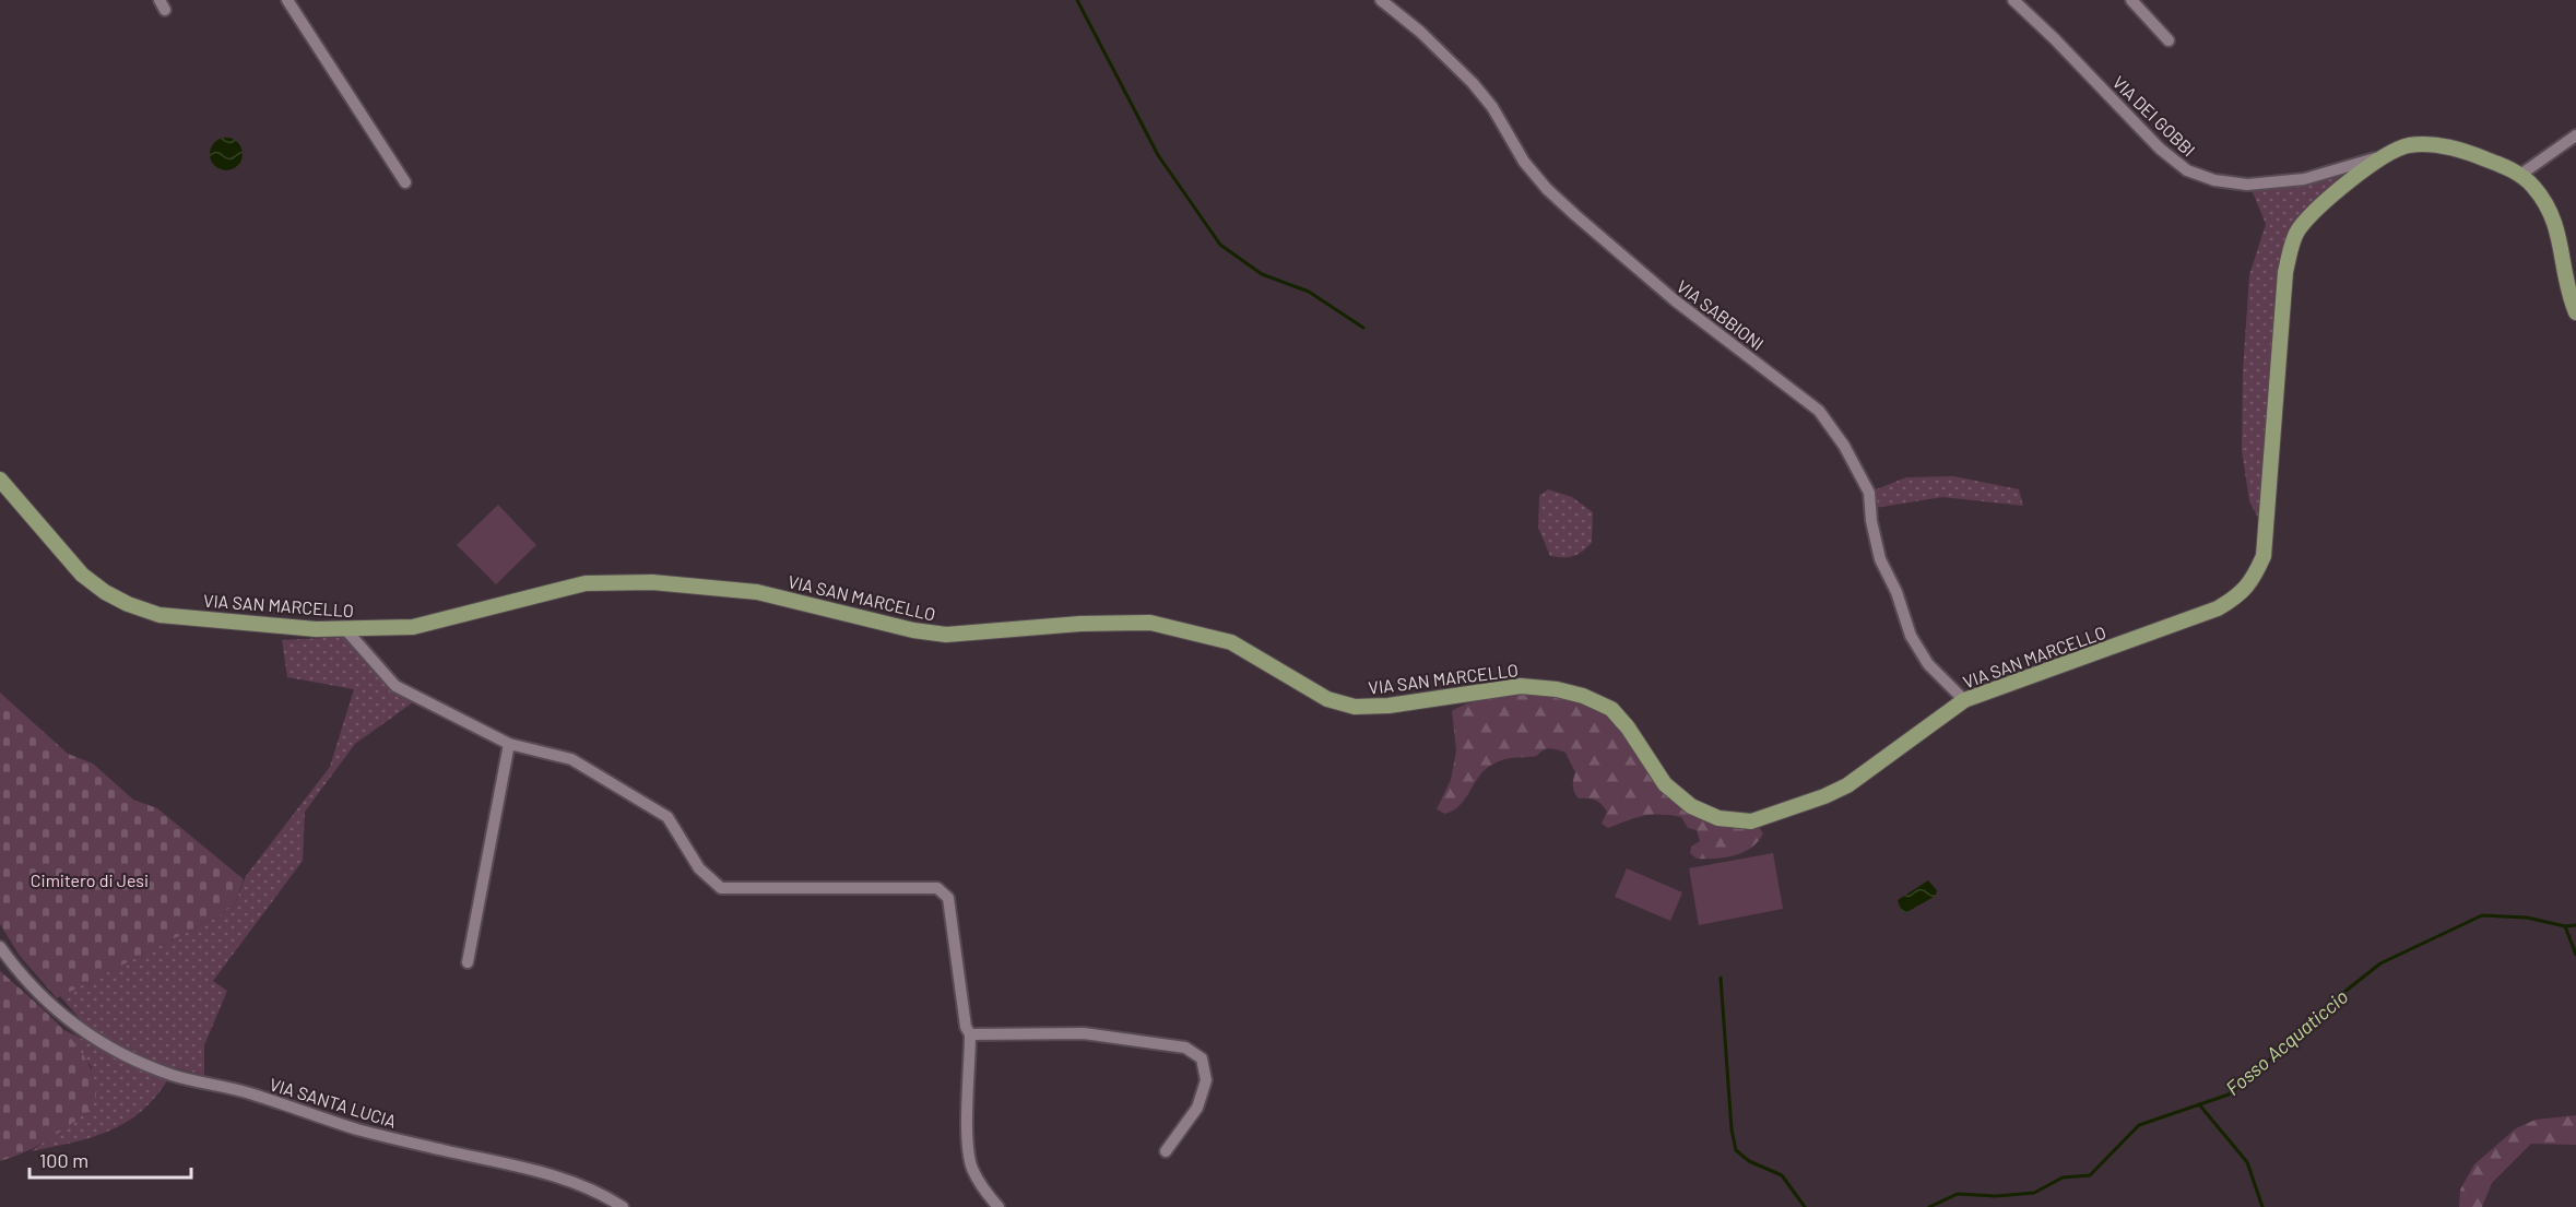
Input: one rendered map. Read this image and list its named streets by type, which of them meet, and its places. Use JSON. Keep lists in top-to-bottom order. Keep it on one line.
{"streets":{"main road":["VIA SAN MARCELLO"],"street":["VIA DEI GOBBI","VIA SABBIONI","VIA SANTA LUCIA"]},"crossings":[["VIA DEI GOBBI","VIA SAN MARCELLO"],["VIA SABBIONI","VIA SAN MARCELLO"]],"water":["Fosso Acquaticcio"],"parks":["Cimitero di Jesi"],"scale_bar":"100 m"}
